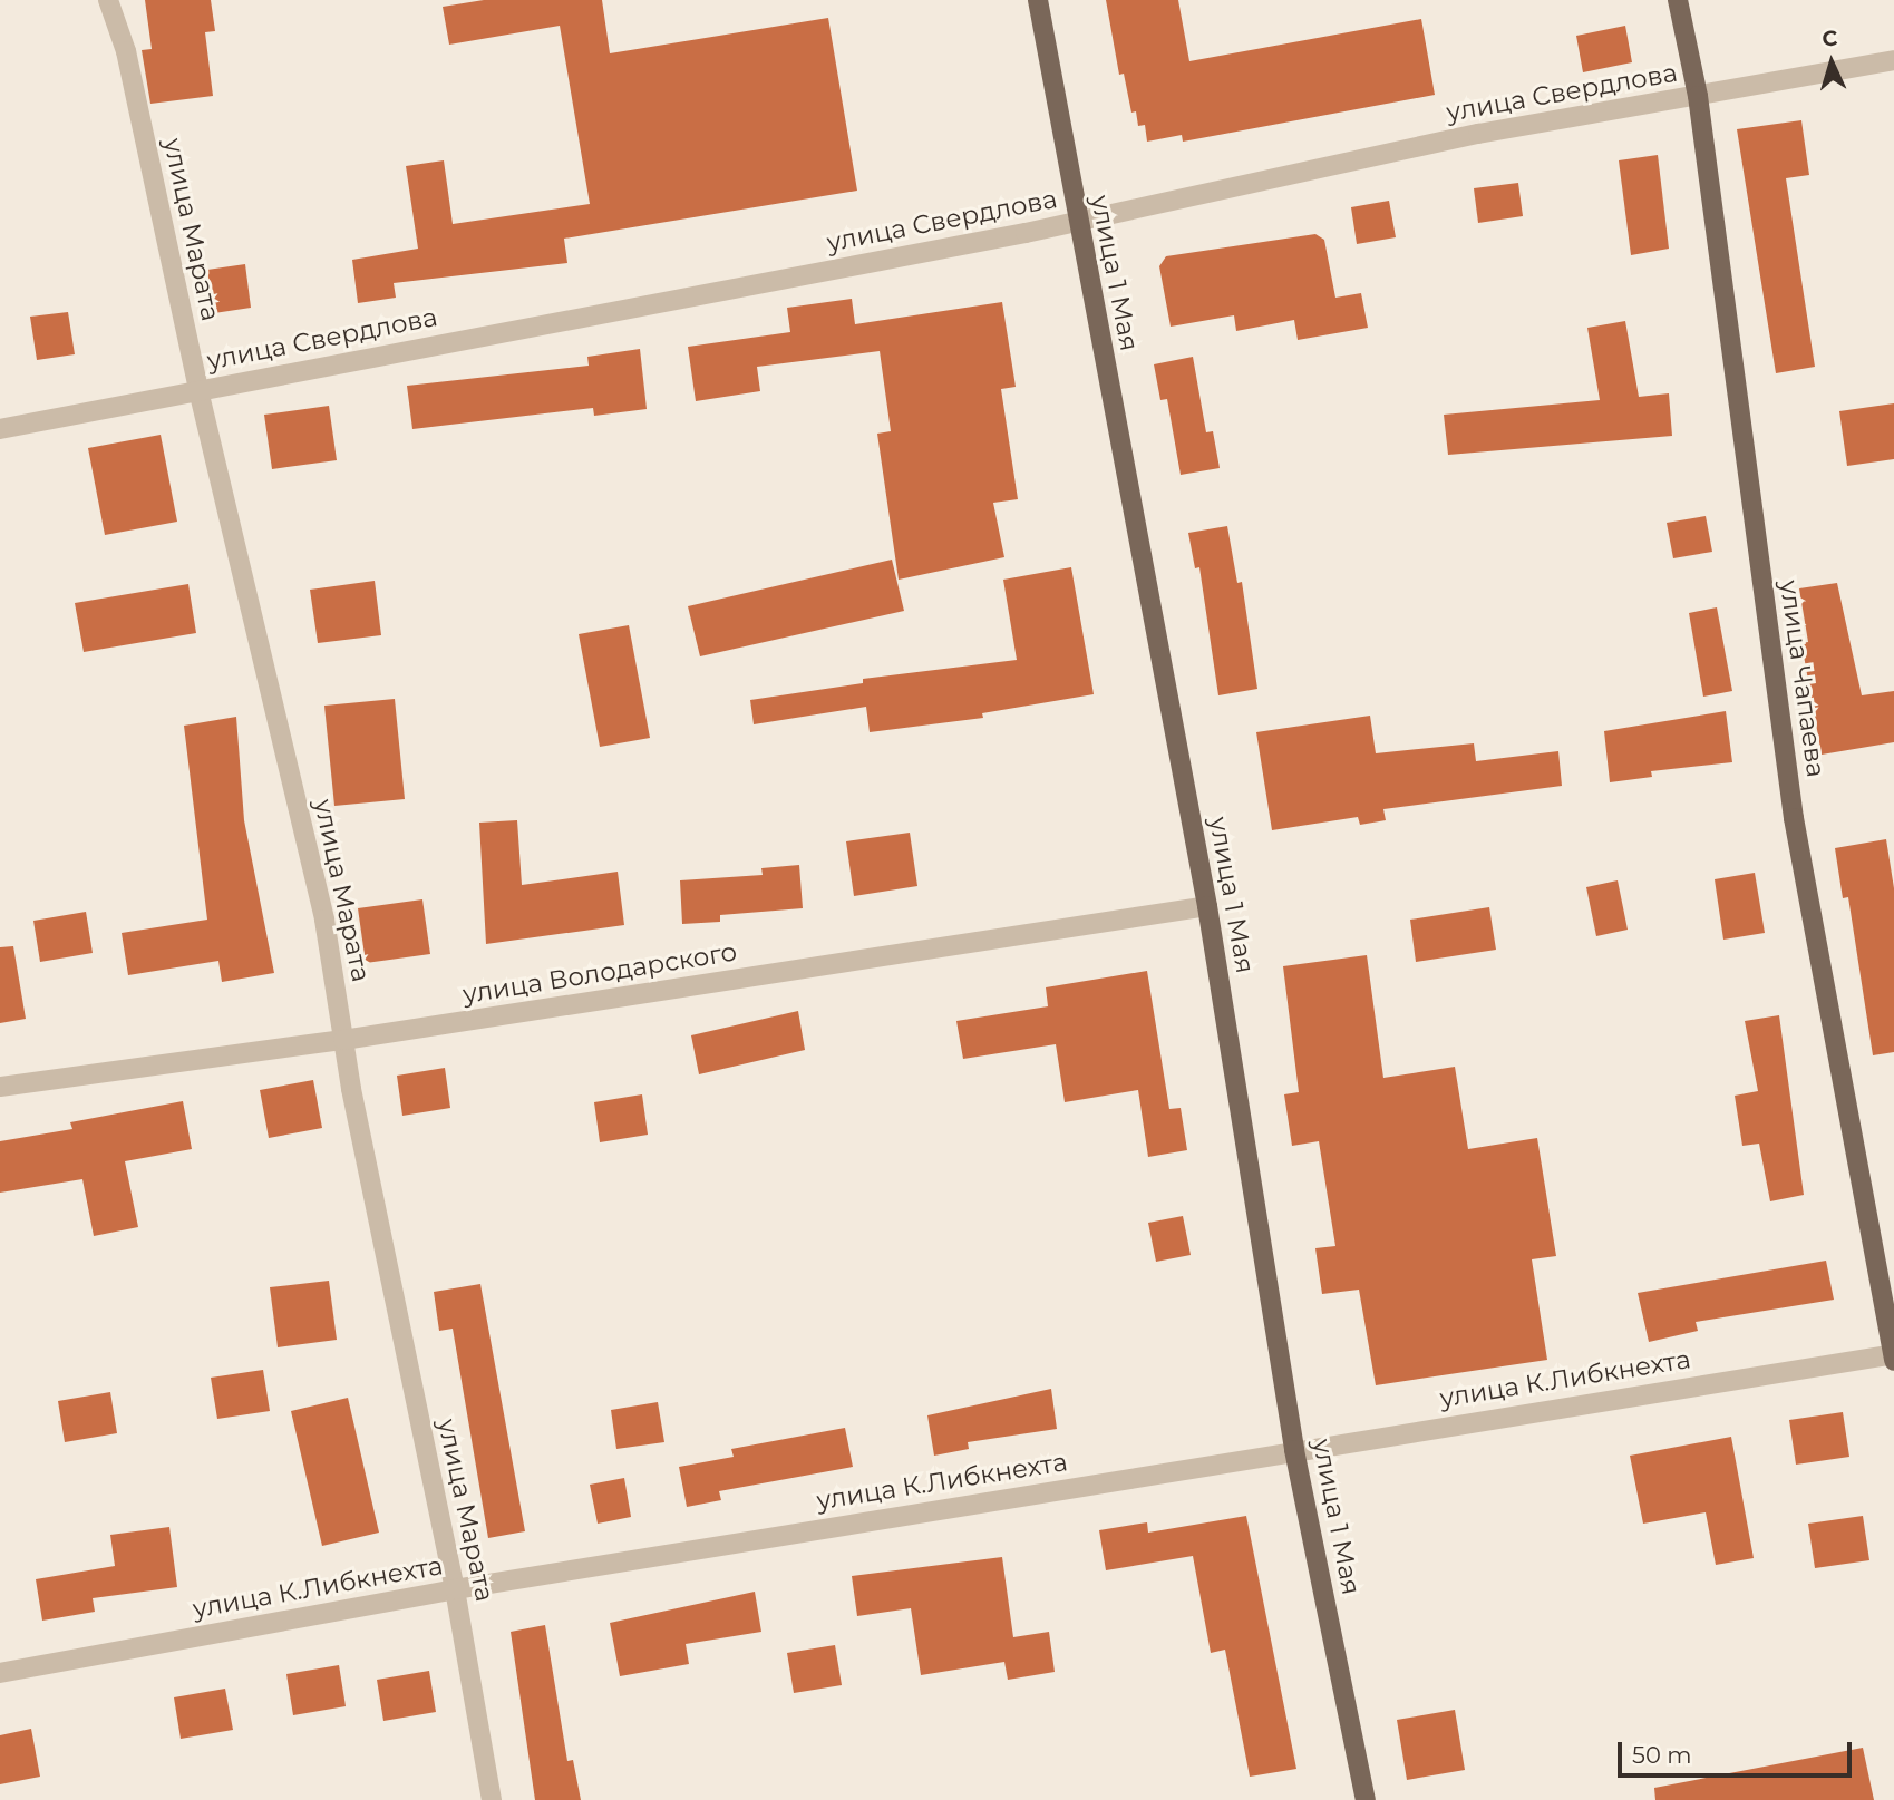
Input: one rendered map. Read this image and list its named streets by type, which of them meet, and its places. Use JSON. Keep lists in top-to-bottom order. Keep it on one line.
{"streets":{"main road":["улица 1 Мая","улица Чапаева"],"street":["улица Свердлова","улица Марата","улица Володарского","улица К.Либкнехта"]},"crossings":[["улица Свердлова","улица Марата"],["улица Свердлова","улица 1 Мая"],["улица Свердлова","улица Чапаева"],["улица Марата","улица Володарского"],["улица Марата","улица К.Либкнехта"],["улица 1 Мая","улица Володарского"],["улица 1 Мая","улица К.Либкнехта"],["улица Чапаева","улица К.Либкнехта"]],"scale_bar":"50 m","north":"top"}
